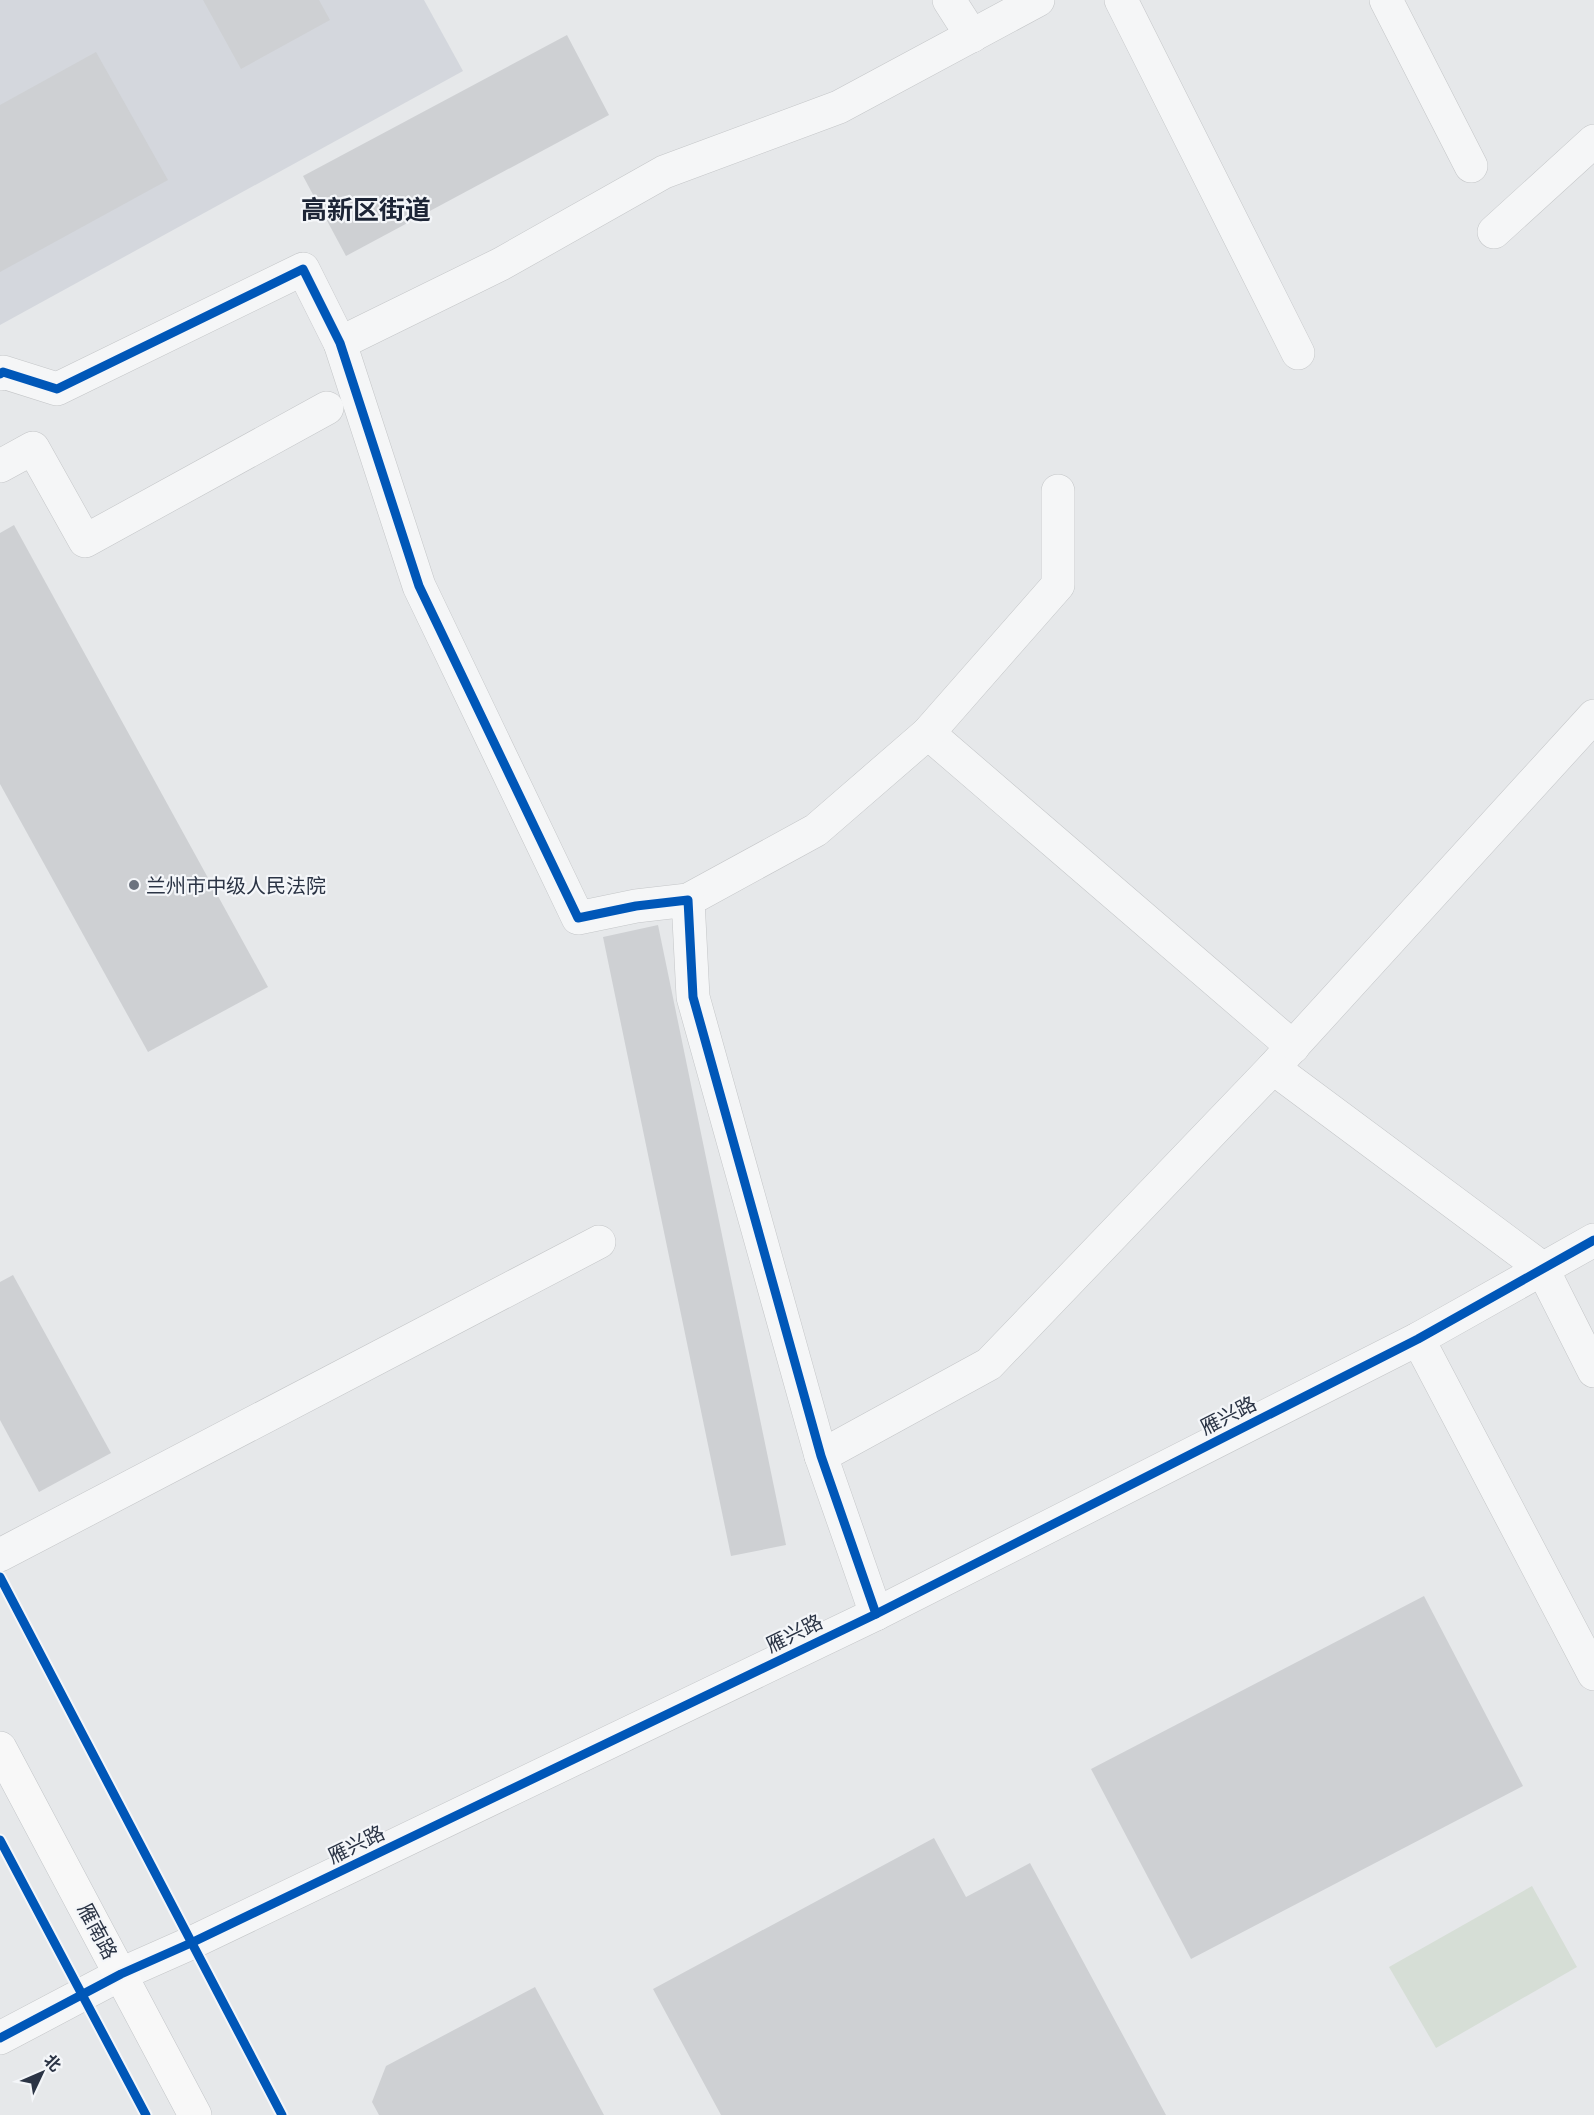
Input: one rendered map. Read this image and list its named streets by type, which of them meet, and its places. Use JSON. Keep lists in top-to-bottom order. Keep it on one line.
{"streets":{"main road":["雁南路"],"street":["雁兴路"]},"crossings":[["雁兴路","雁南路"]],"districts":["高新区街道"],"places":["兰州市中级人民法院"],"north":"top right"}
